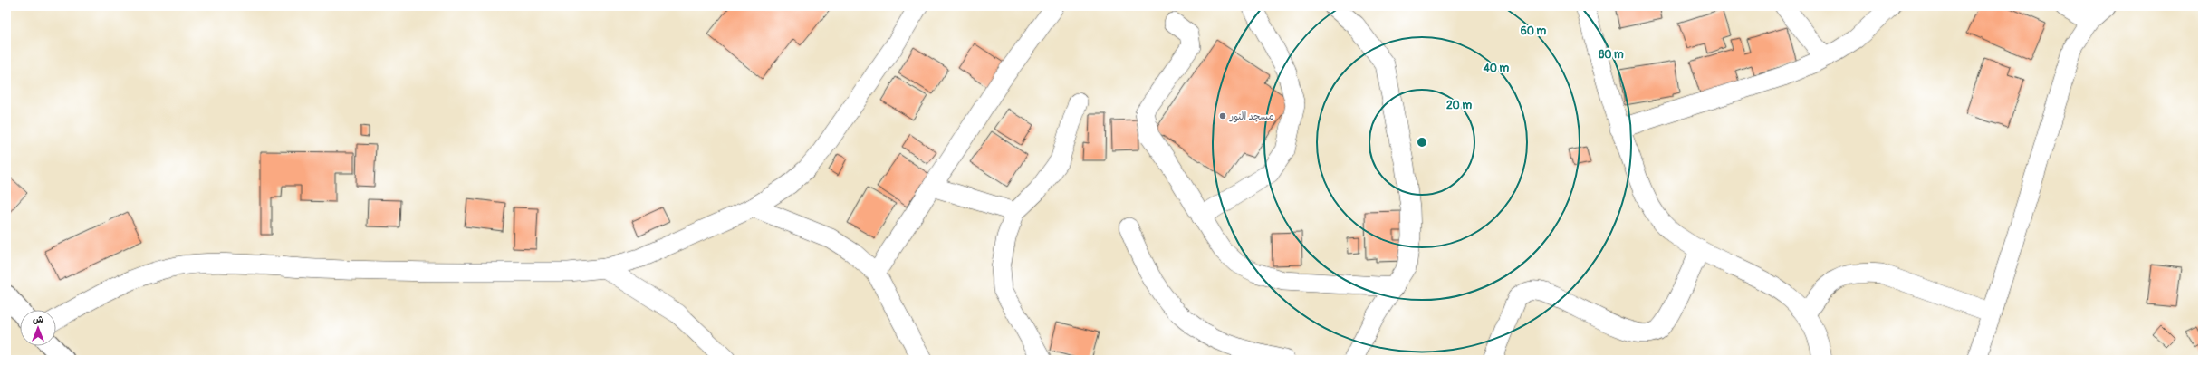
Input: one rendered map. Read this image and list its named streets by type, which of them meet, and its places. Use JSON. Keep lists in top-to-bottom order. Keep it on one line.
{"places":["مسجد النور"],"north":"top","rings":["60 m","80 m","40 m","20 m"]}
